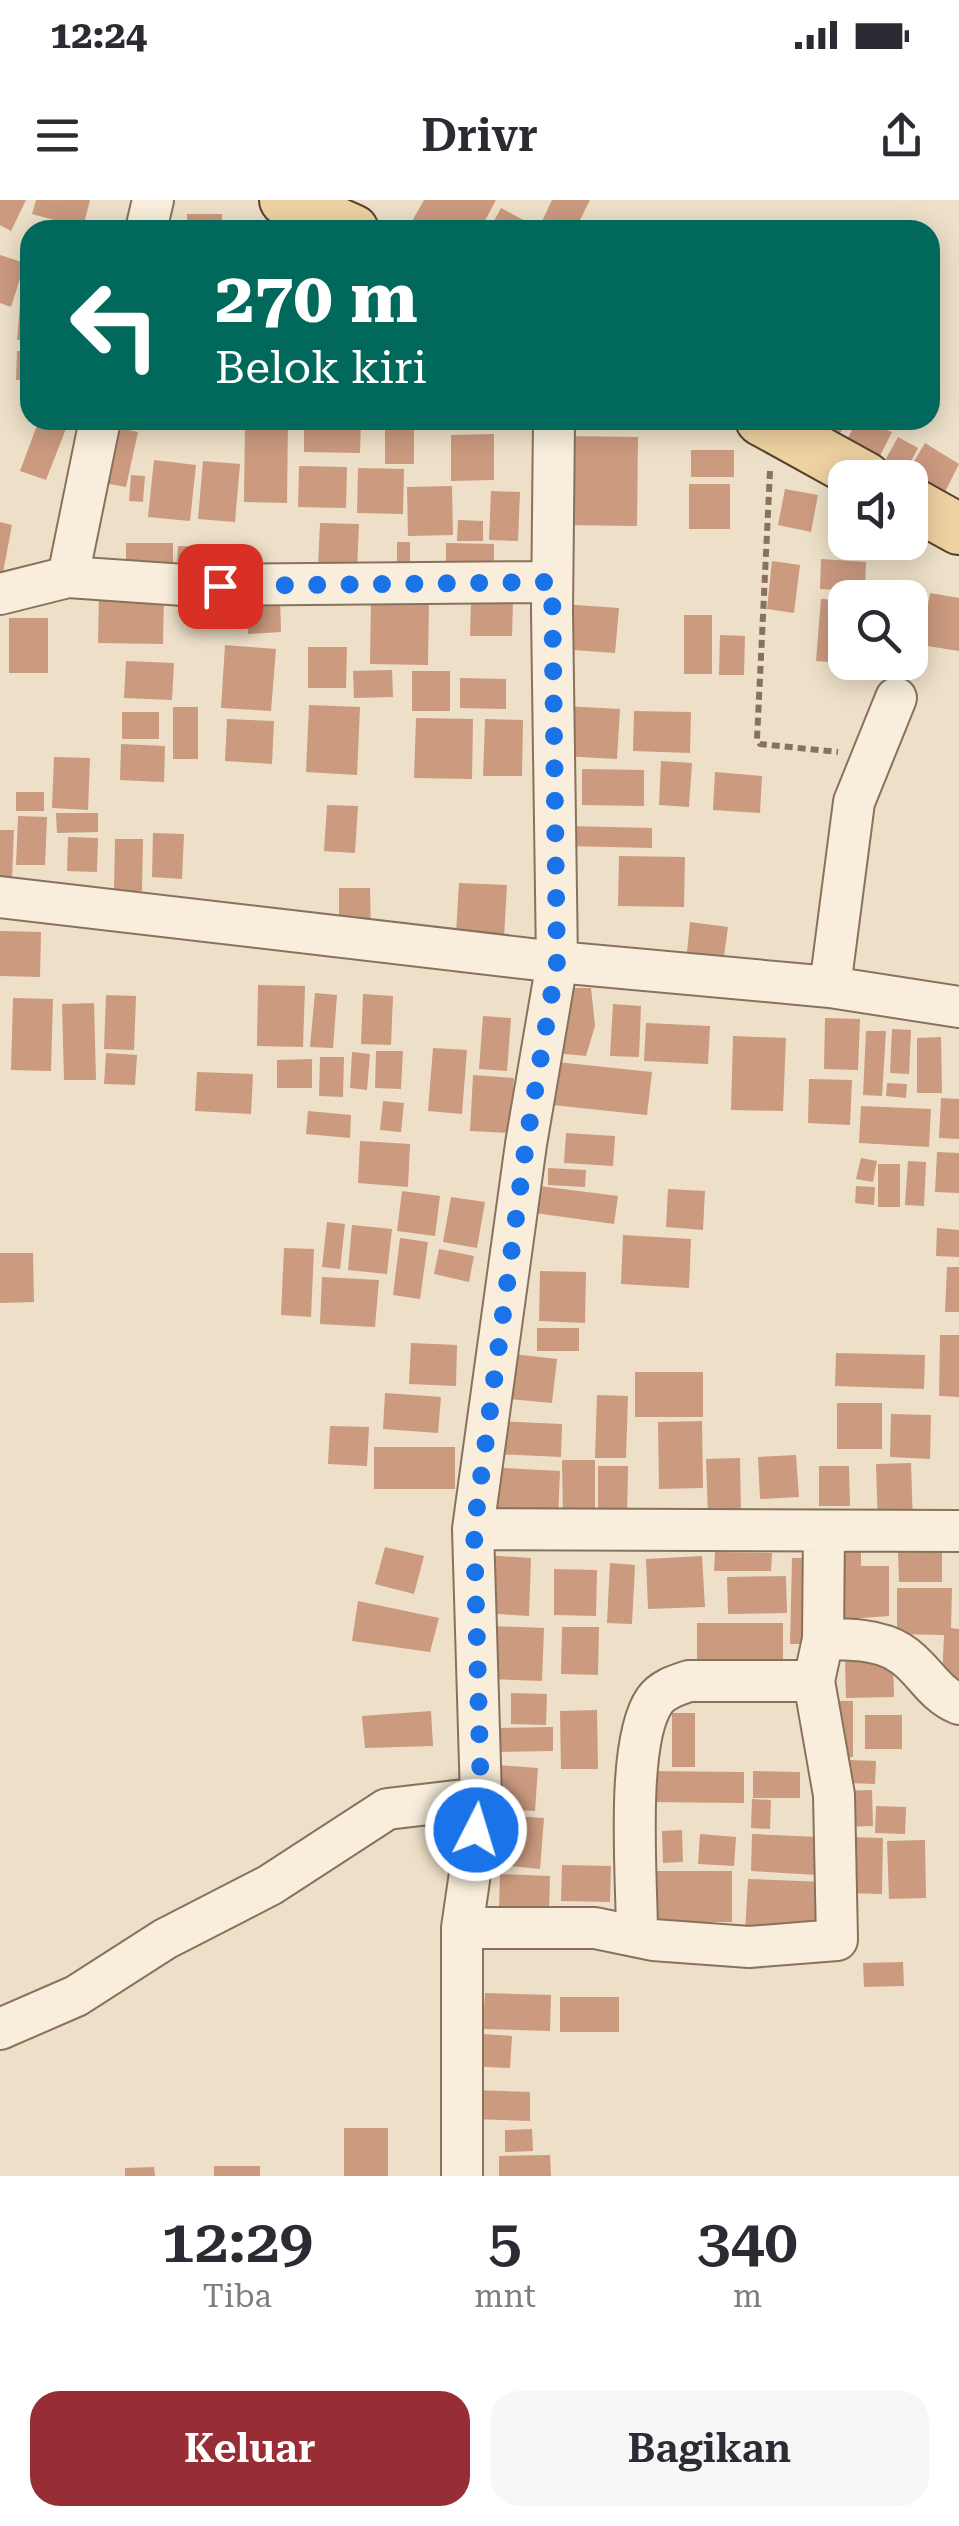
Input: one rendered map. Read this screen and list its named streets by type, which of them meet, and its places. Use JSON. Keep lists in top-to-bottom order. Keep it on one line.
{"page":{"status":"12:24","header":"Drivr","turn":["270 m","Belok kiri"],"eta":["12:29","Tiba","5","mnt","340","m"],"buttons":["Keluar","Bagikan"]}}
